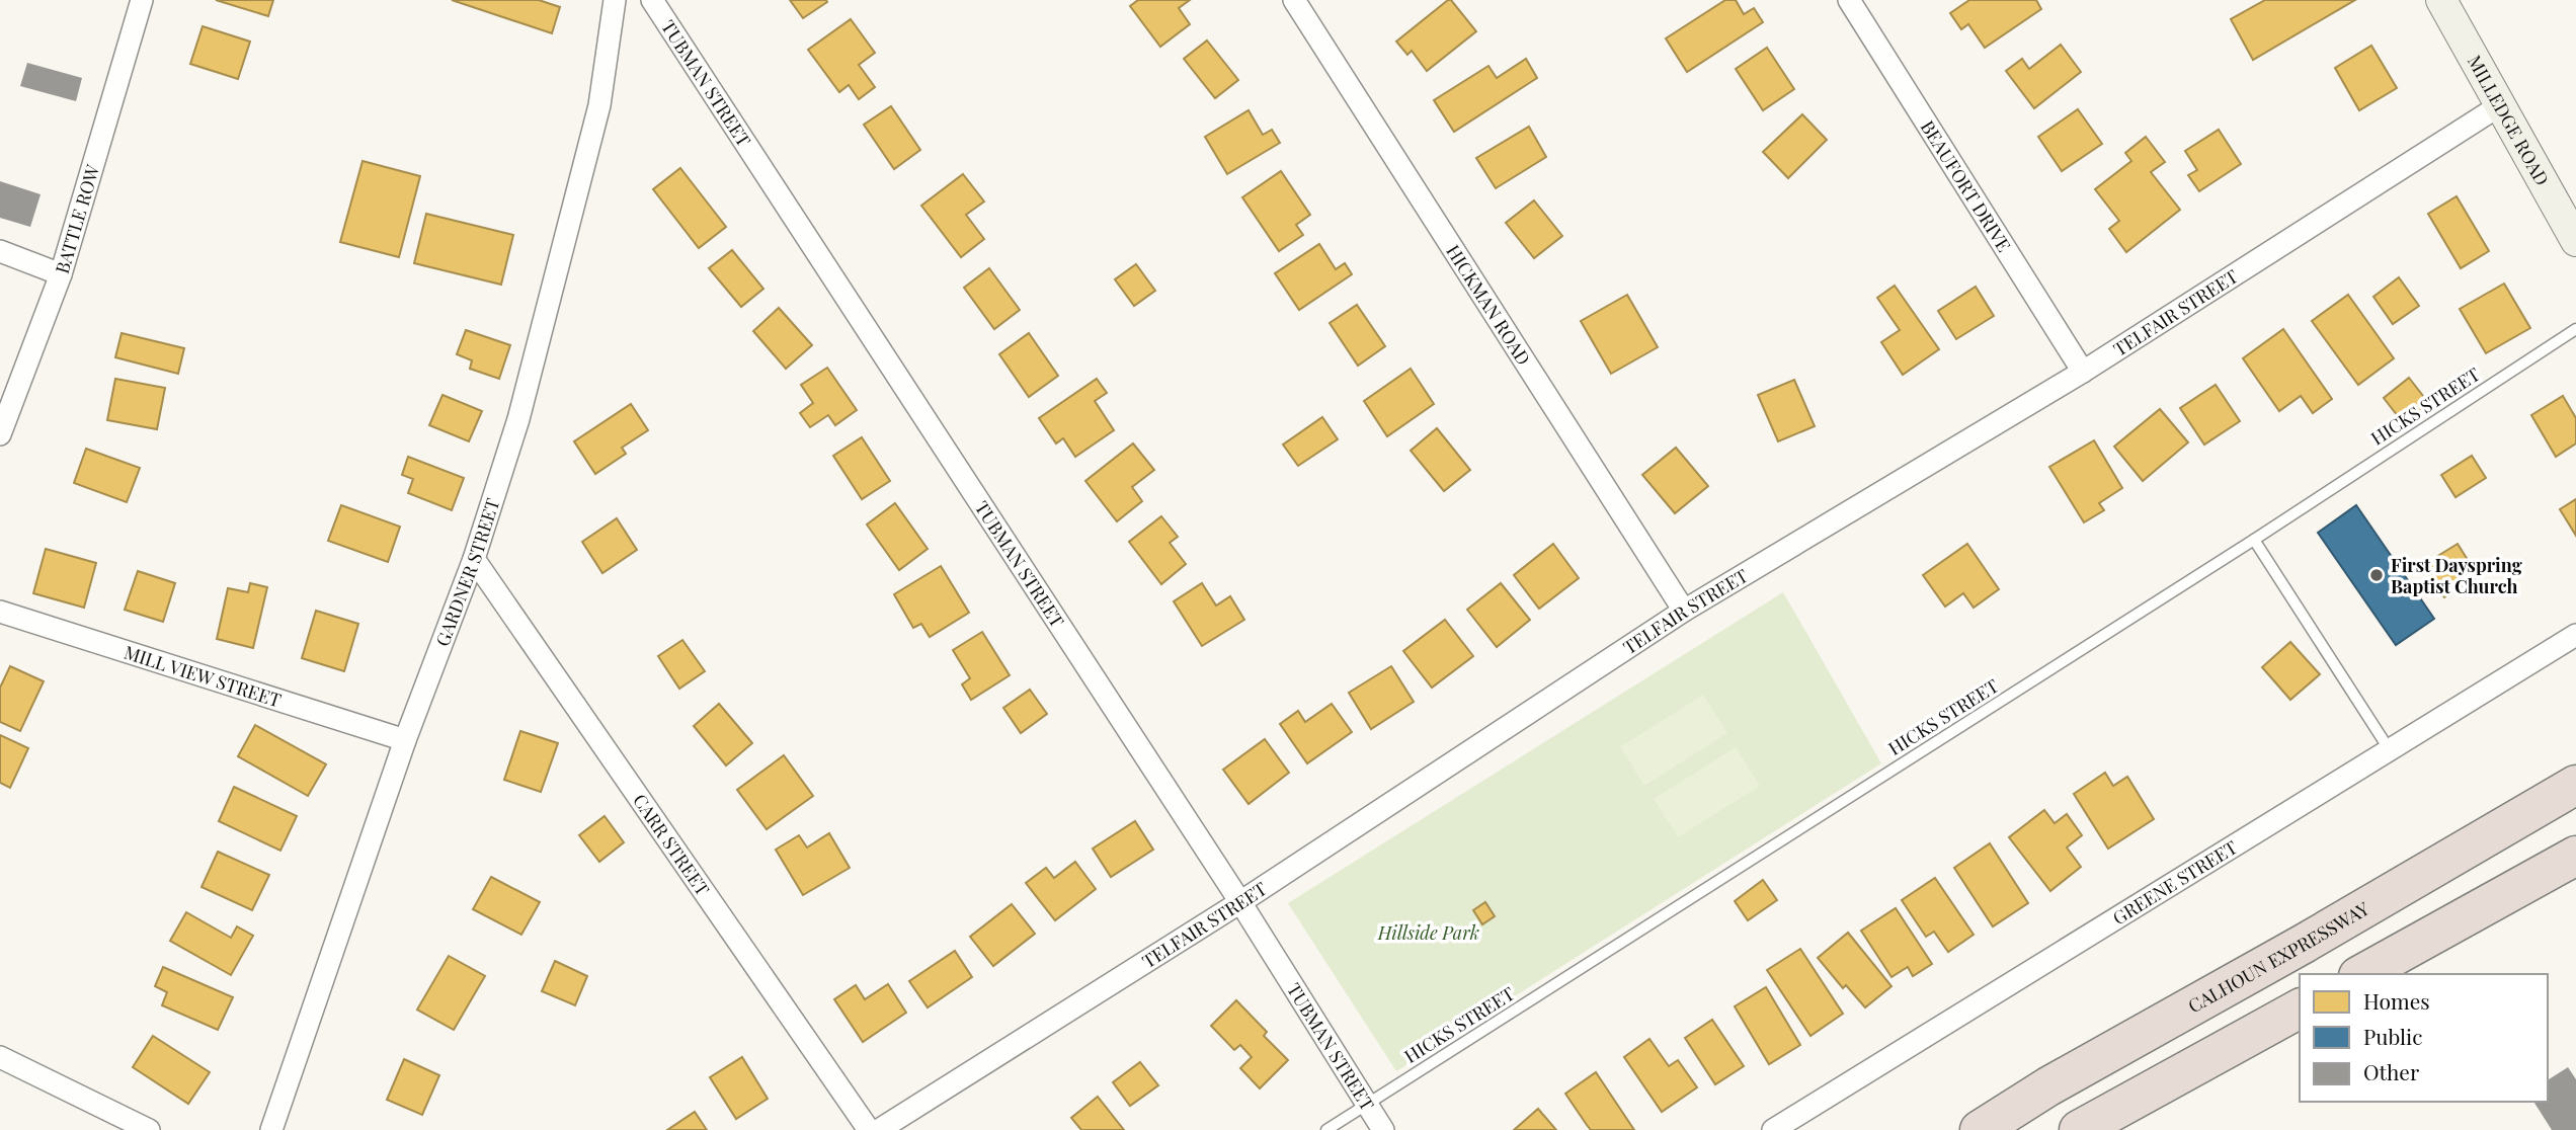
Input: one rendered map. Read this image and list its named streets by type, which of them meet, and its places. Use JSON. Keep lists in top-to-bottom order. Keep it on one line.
{"streets":{"highway":["CALHOUN EXPRESSWAY"],"street":["TUBMAN STREET","MILLEDGE ROAD","BEAUFORT DRIVE","BATTLE ROW","HICKMAN ROAD","TELFAIR STREET","GARDNER STREET","MILL VIEW STREET","CARR STREET","GREENE STREET"],"lane":["HICKS STREET"]},"crossings":[["TUBMAN STREET","TELFAIR STREET"],["TUBMAN STREET","HICKS STREET"],["MILLEDGE ROAD","TELFAIR STREET"],["BEAUFORT DRIVE","TELFAIR STREET"],["HICKMAN ROAD","TELFAIR STREET"],["GARDNER STREET","MILL VIEW STREET"],["GARDNER STREET","CARR STREET"]],"parks":["Hillside Park"],"places":["First Dayspring Baptist Church"],"legend":["Homes","Public","Other"]}
